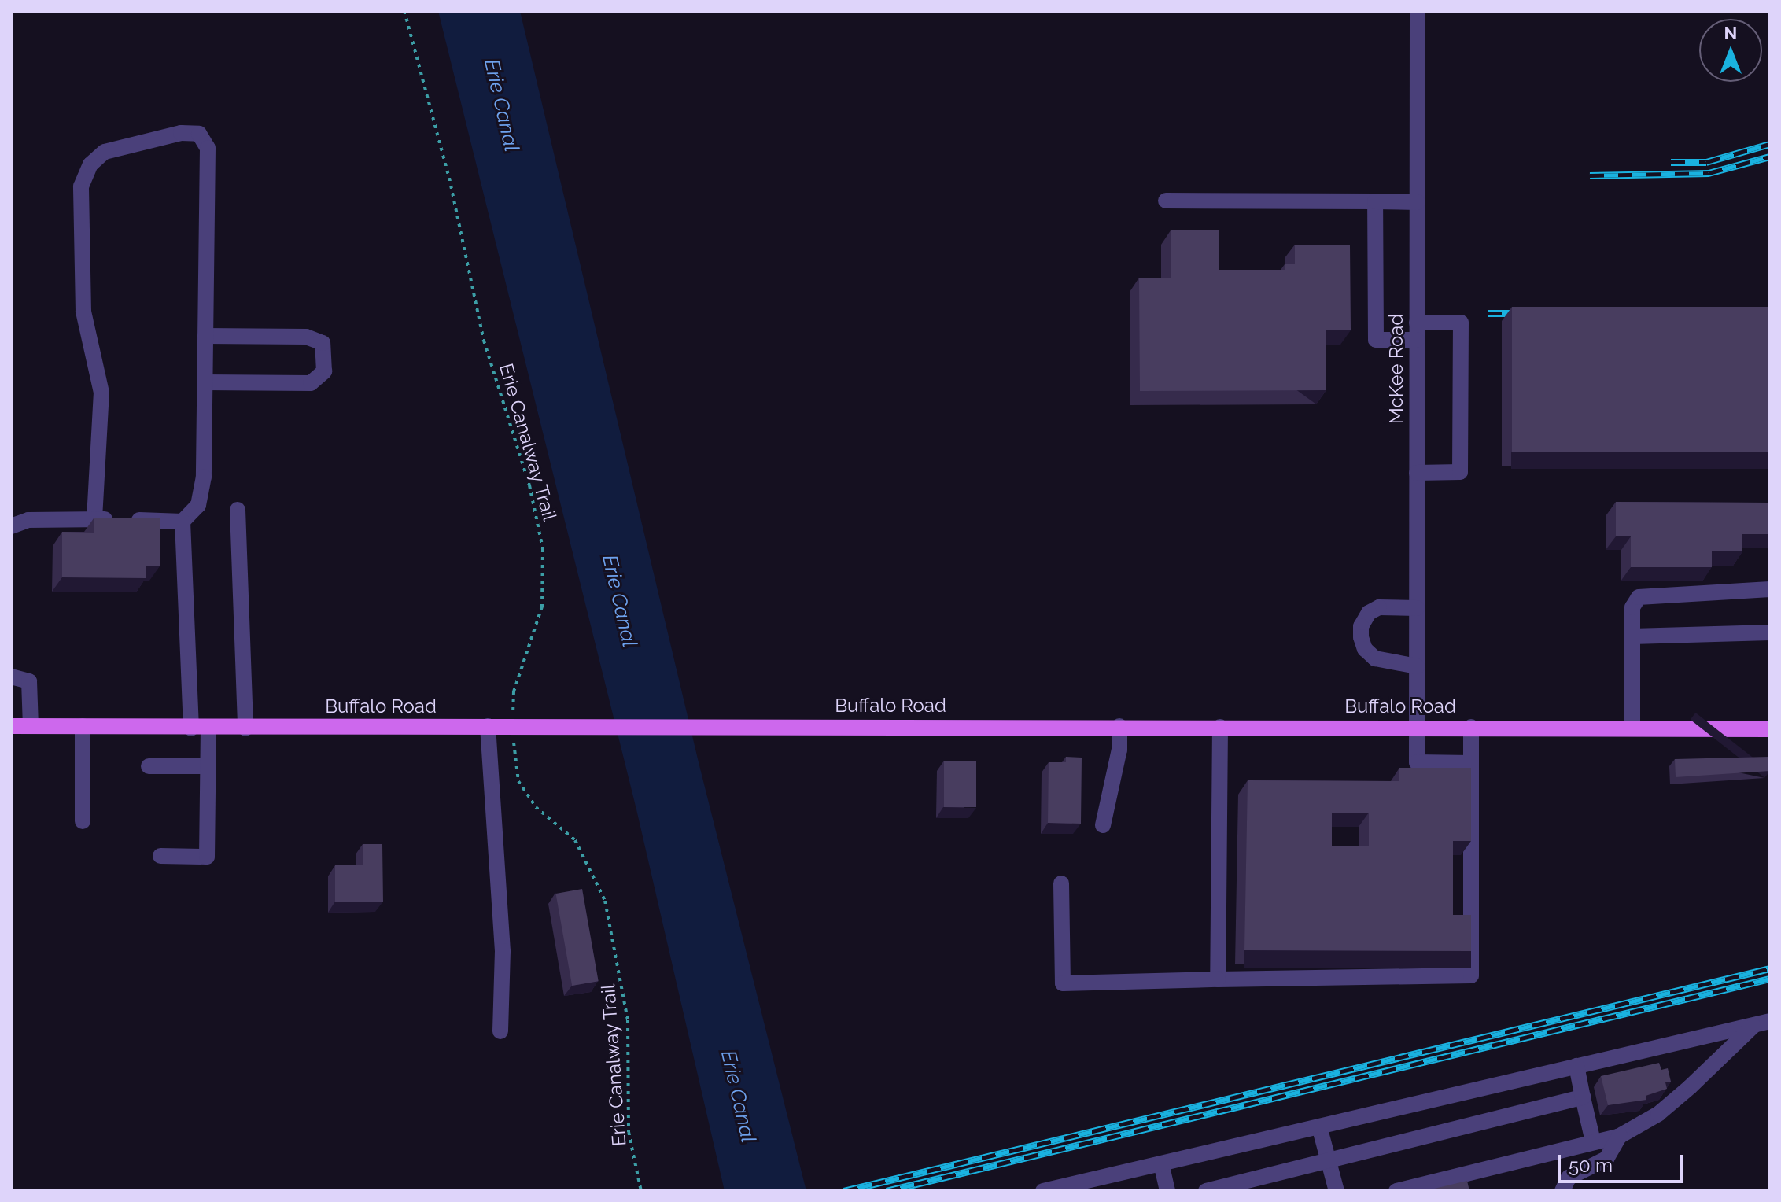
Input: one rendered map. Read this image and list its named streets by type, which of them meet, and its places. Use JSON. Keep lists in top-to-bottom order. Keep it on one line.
{"streets":{"main road":["Buffalo Road"],"street":["McKee Road"],"path":["Erie Canalway Trail"]},"crossings":[["McKee Road","Buffalo Road"],["Erie Canalway Trail","Buffalo Road"]],"water":["Erie Canal"],"scale_bar":"50 m","north":"top"}
